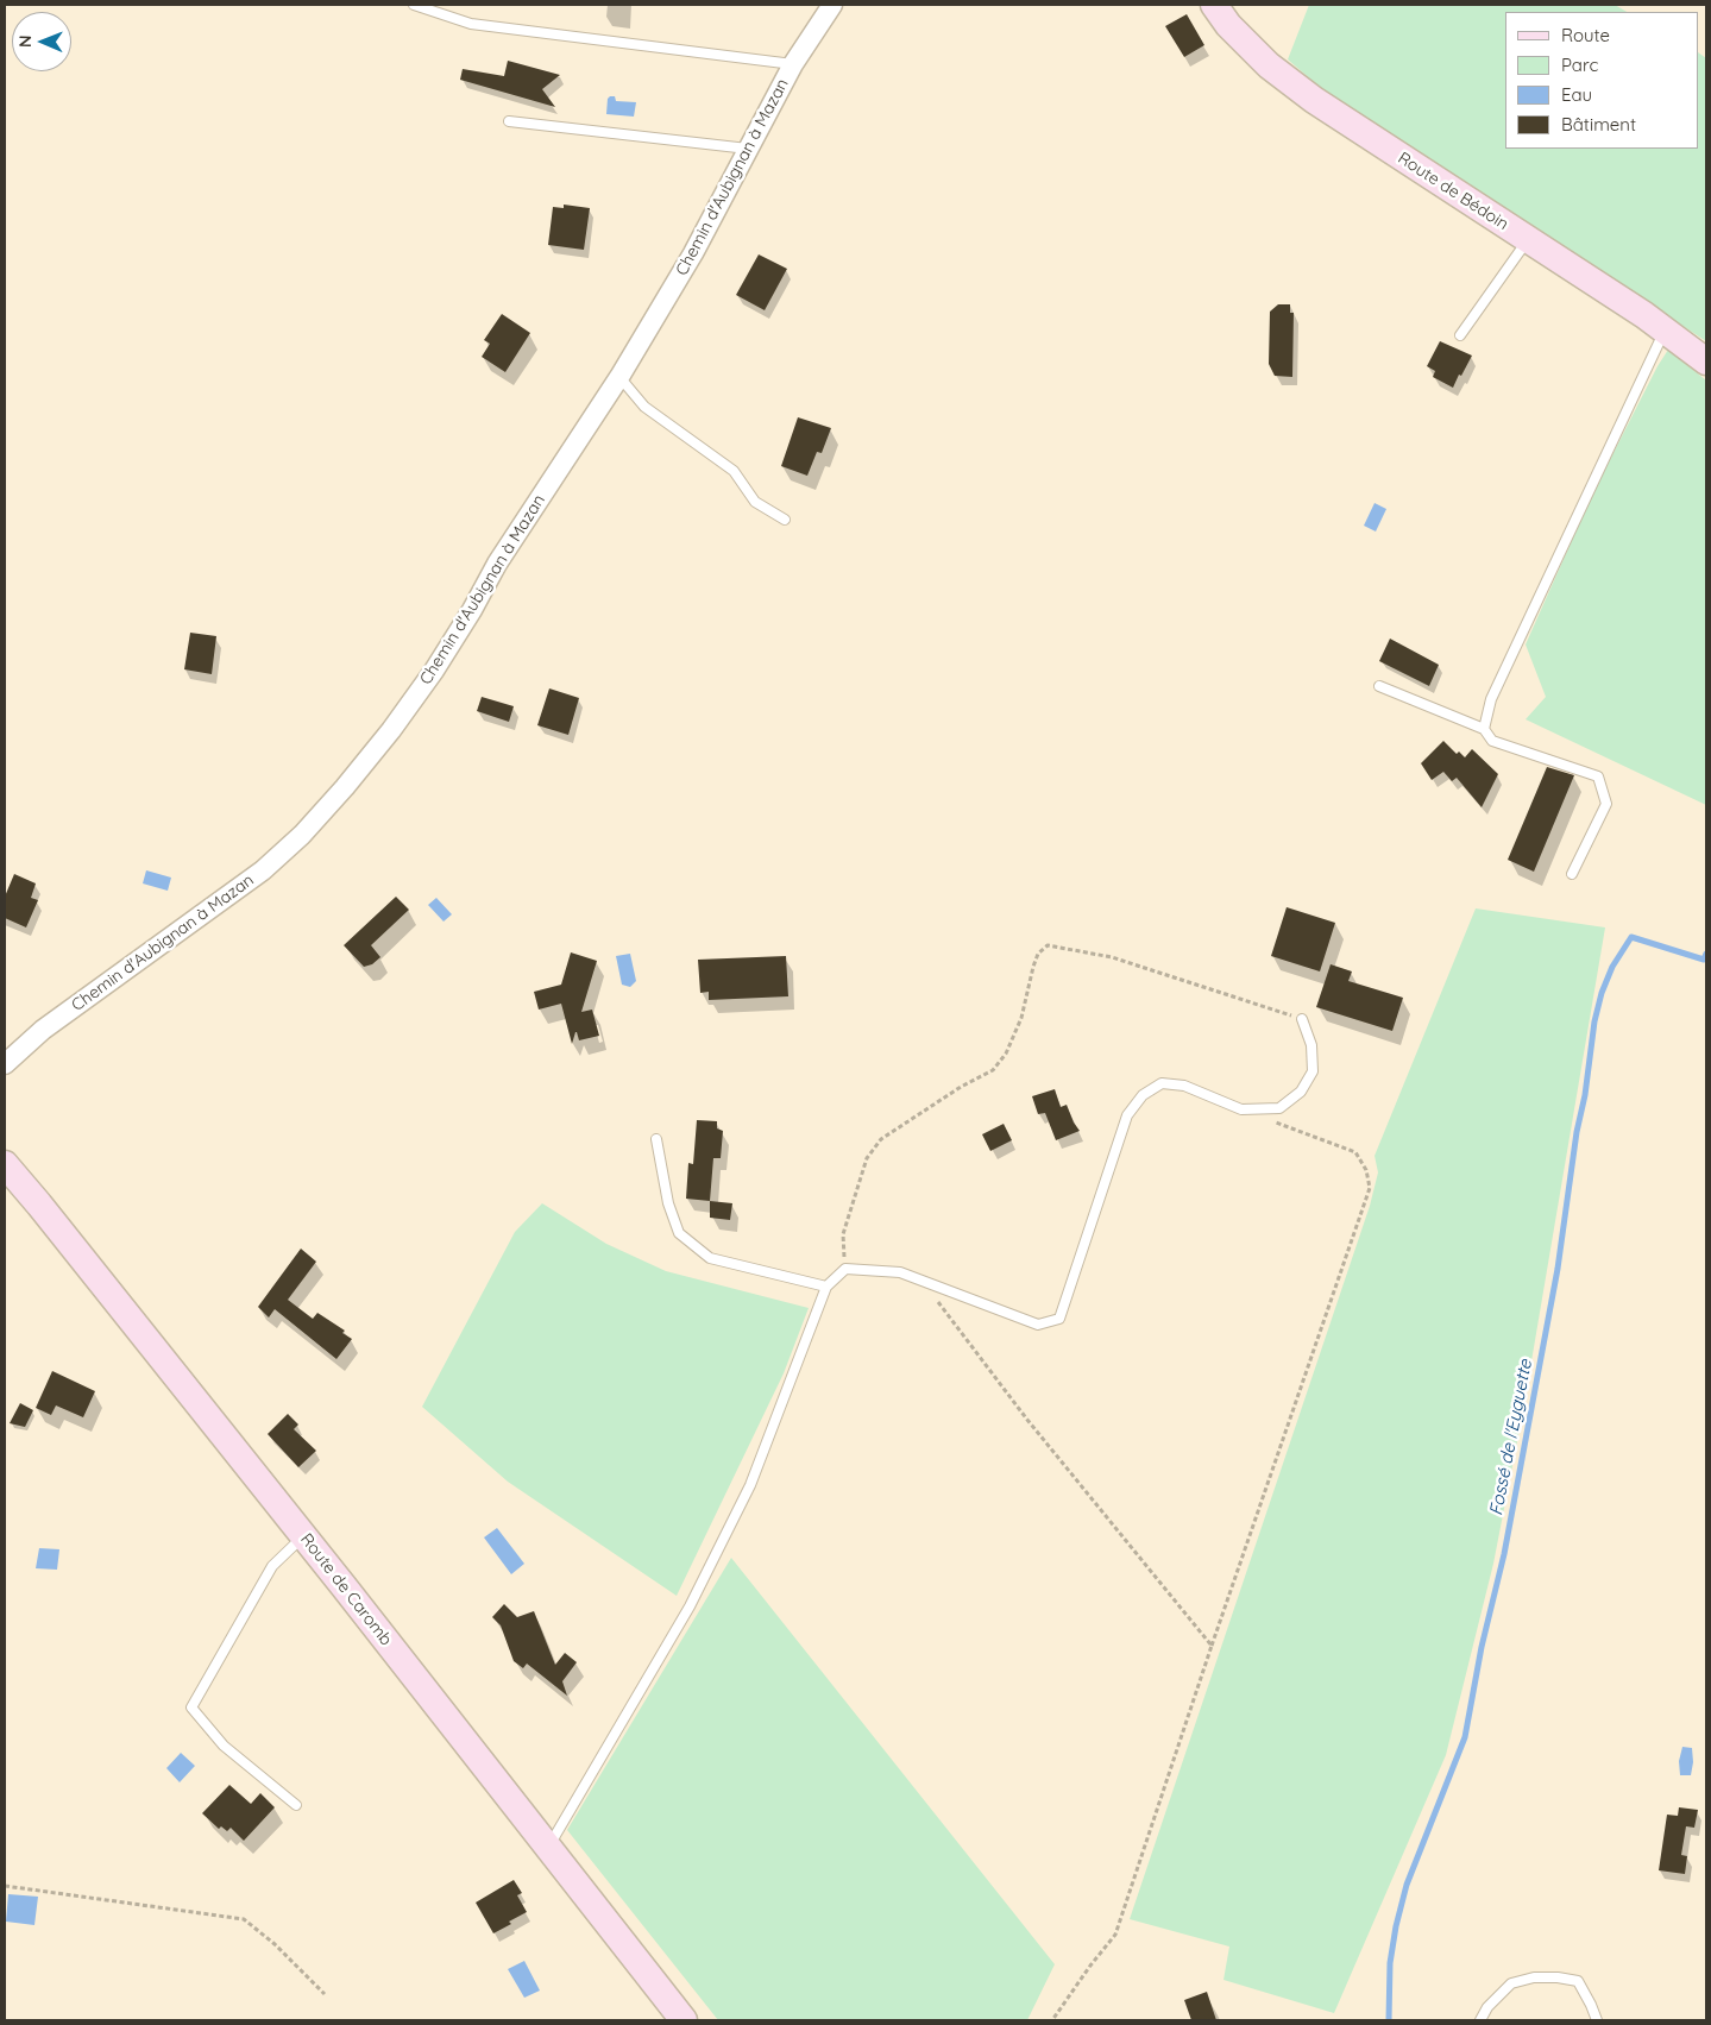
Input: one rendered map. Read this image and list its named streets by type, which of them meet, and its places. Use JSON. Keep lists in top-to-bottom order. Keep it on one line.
{"streets":{"main road":["Route de Bédoin","Route de Caromb"],"street":["Chemin d'Aubignan à Mazan"]},"water":["Fossé de l'Eyguette"],"legend":["Route","Parc","Eau","Bâtiment"],"north":"left"}
